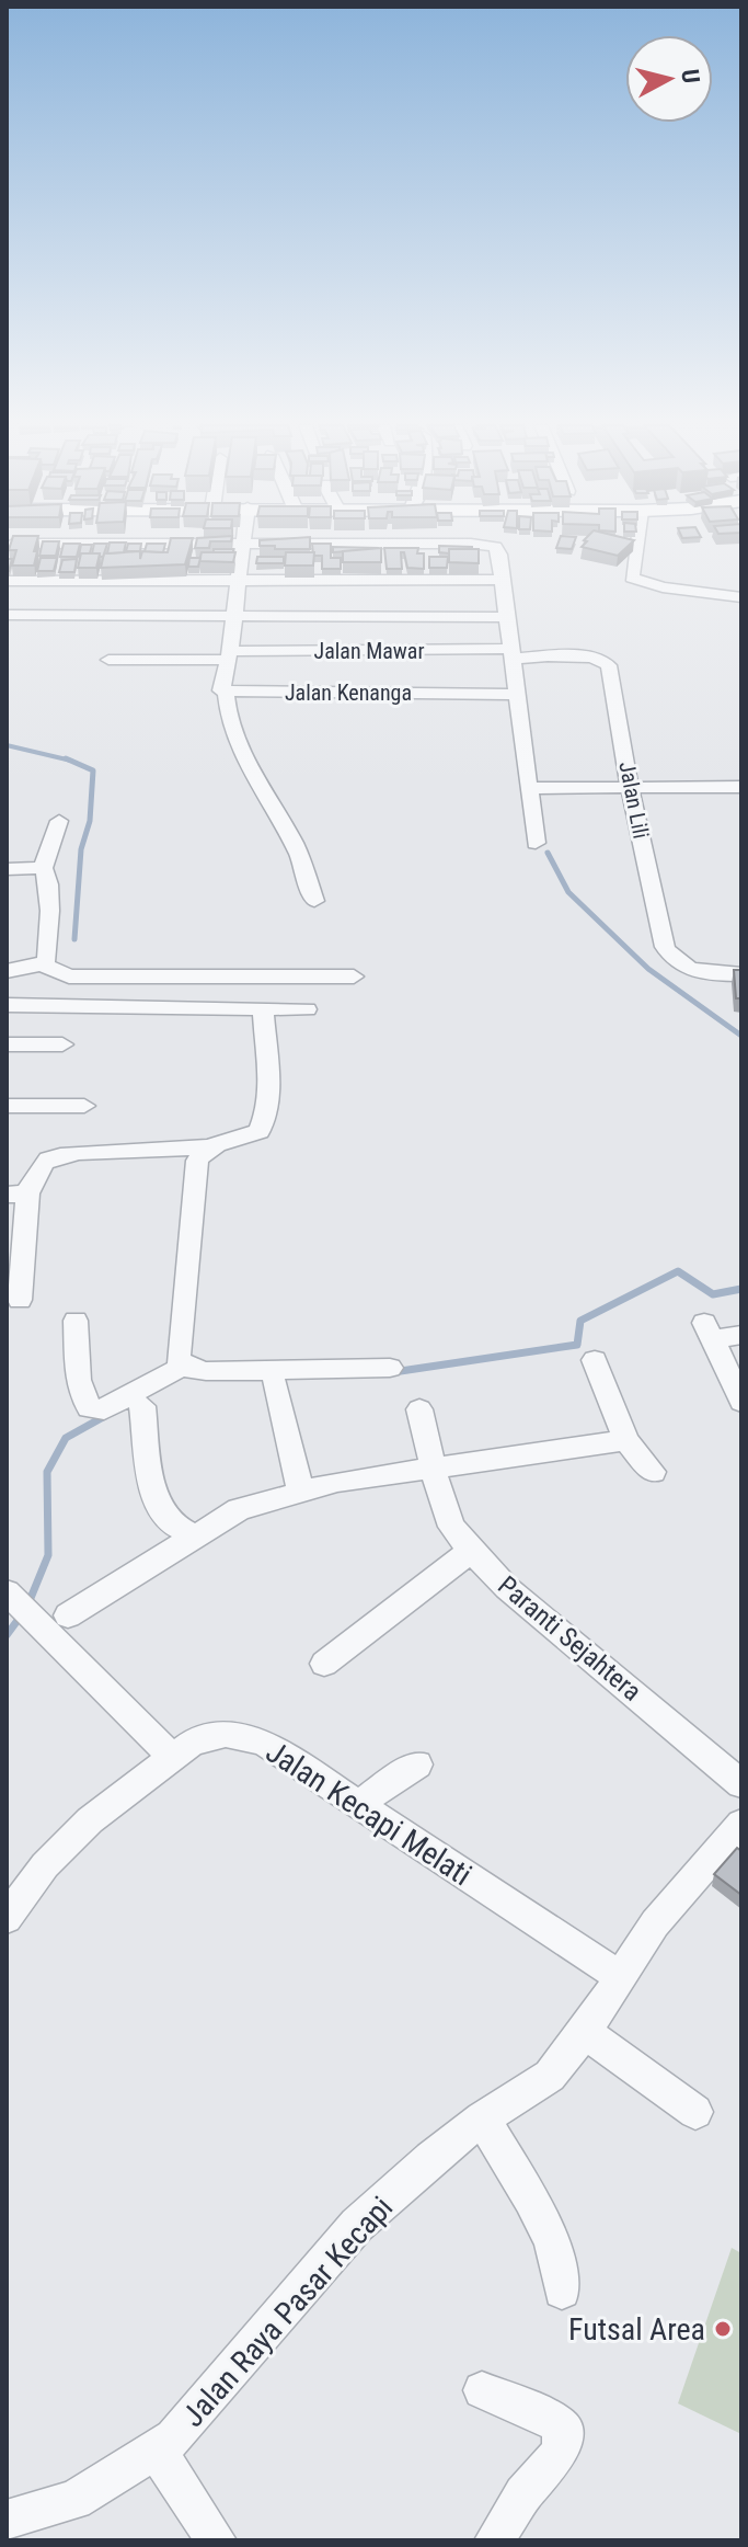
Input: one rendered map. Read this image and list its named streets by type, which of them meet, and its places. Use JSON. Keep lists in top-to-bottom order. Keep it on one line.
{"streets":{"street":["Jalan Mawar","Jalan Kenanga","Jalan Lili","Paranti Sejahtera","Jalan Kecapi Melati","Jalan Raya Pasar Kecapi"]},"crossings":[["Jalan Mawar","Jalan Lili"],["Jalan Kecapi Melati","Jalan Raya Pasar Kecapi"]],"places":["Futsal Area"],"north":"right"}
